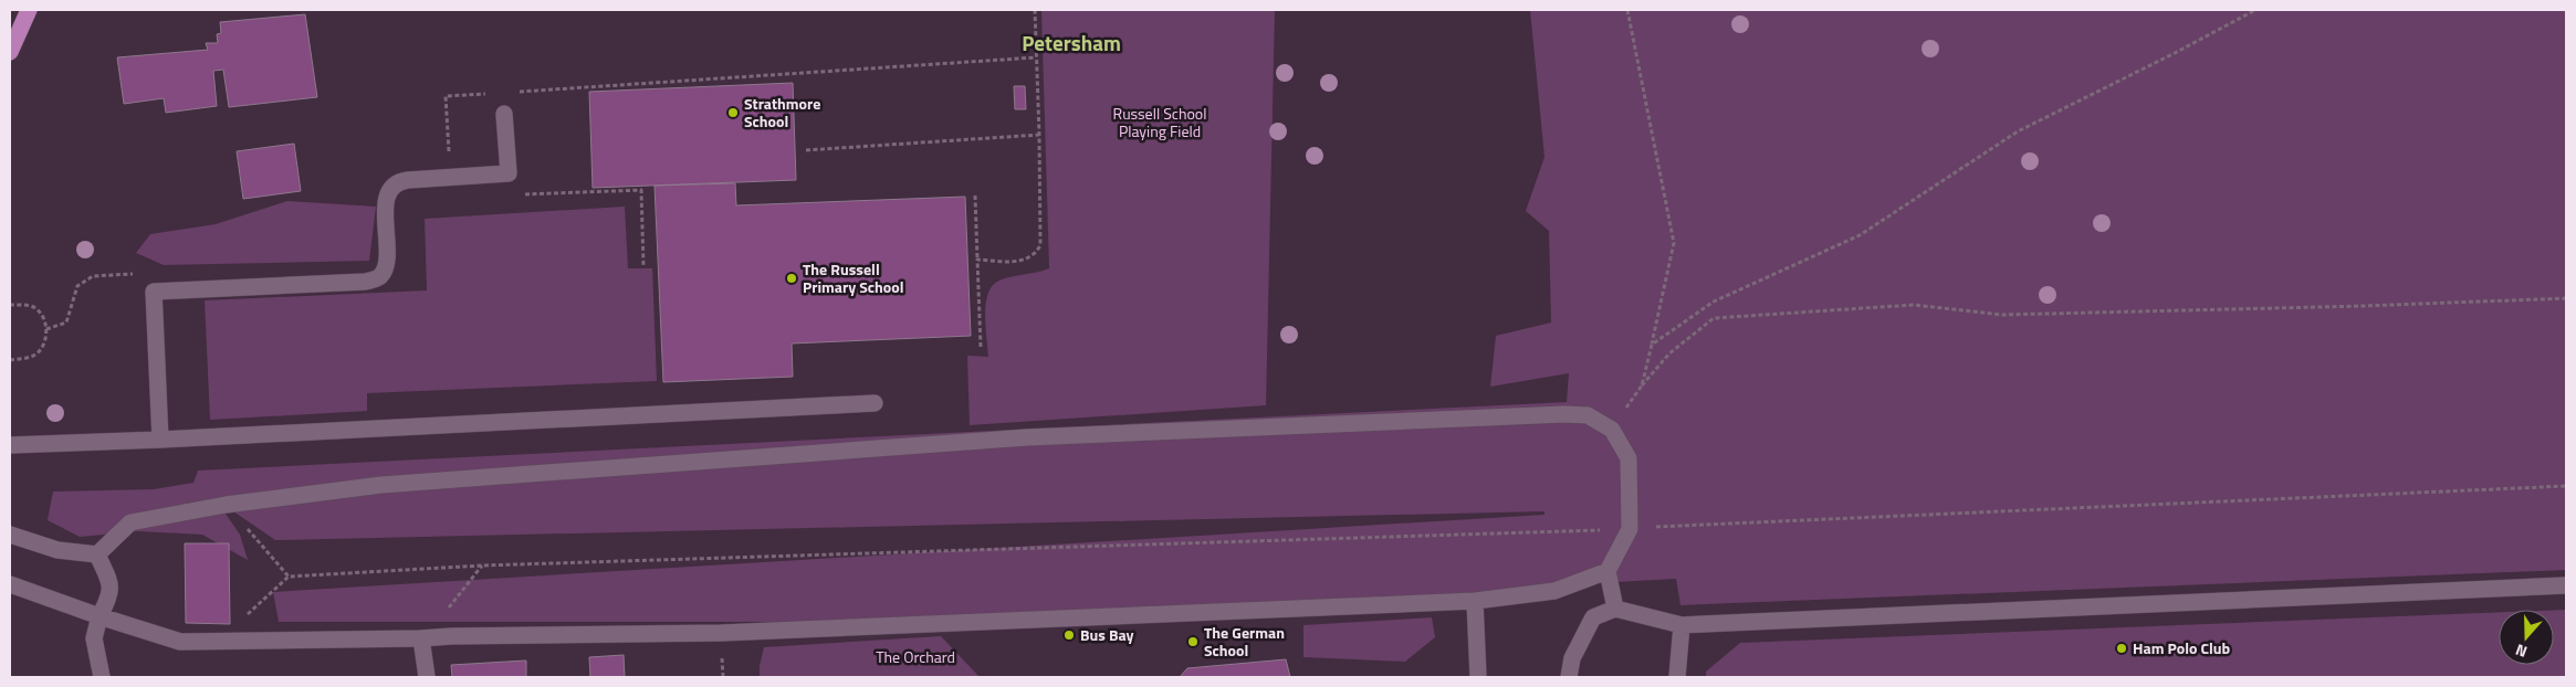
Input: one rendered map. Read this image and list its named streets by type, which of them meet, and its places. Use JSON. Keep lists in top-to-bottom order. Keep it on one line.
{"districts":["Petersham"],"parks":["Russell School Playing Field","The Orchard"],"places":["Strathmore School","The Russell Primary School","Bus Bay","The German School","Ham Polo Club"],"north":"bottom"}
